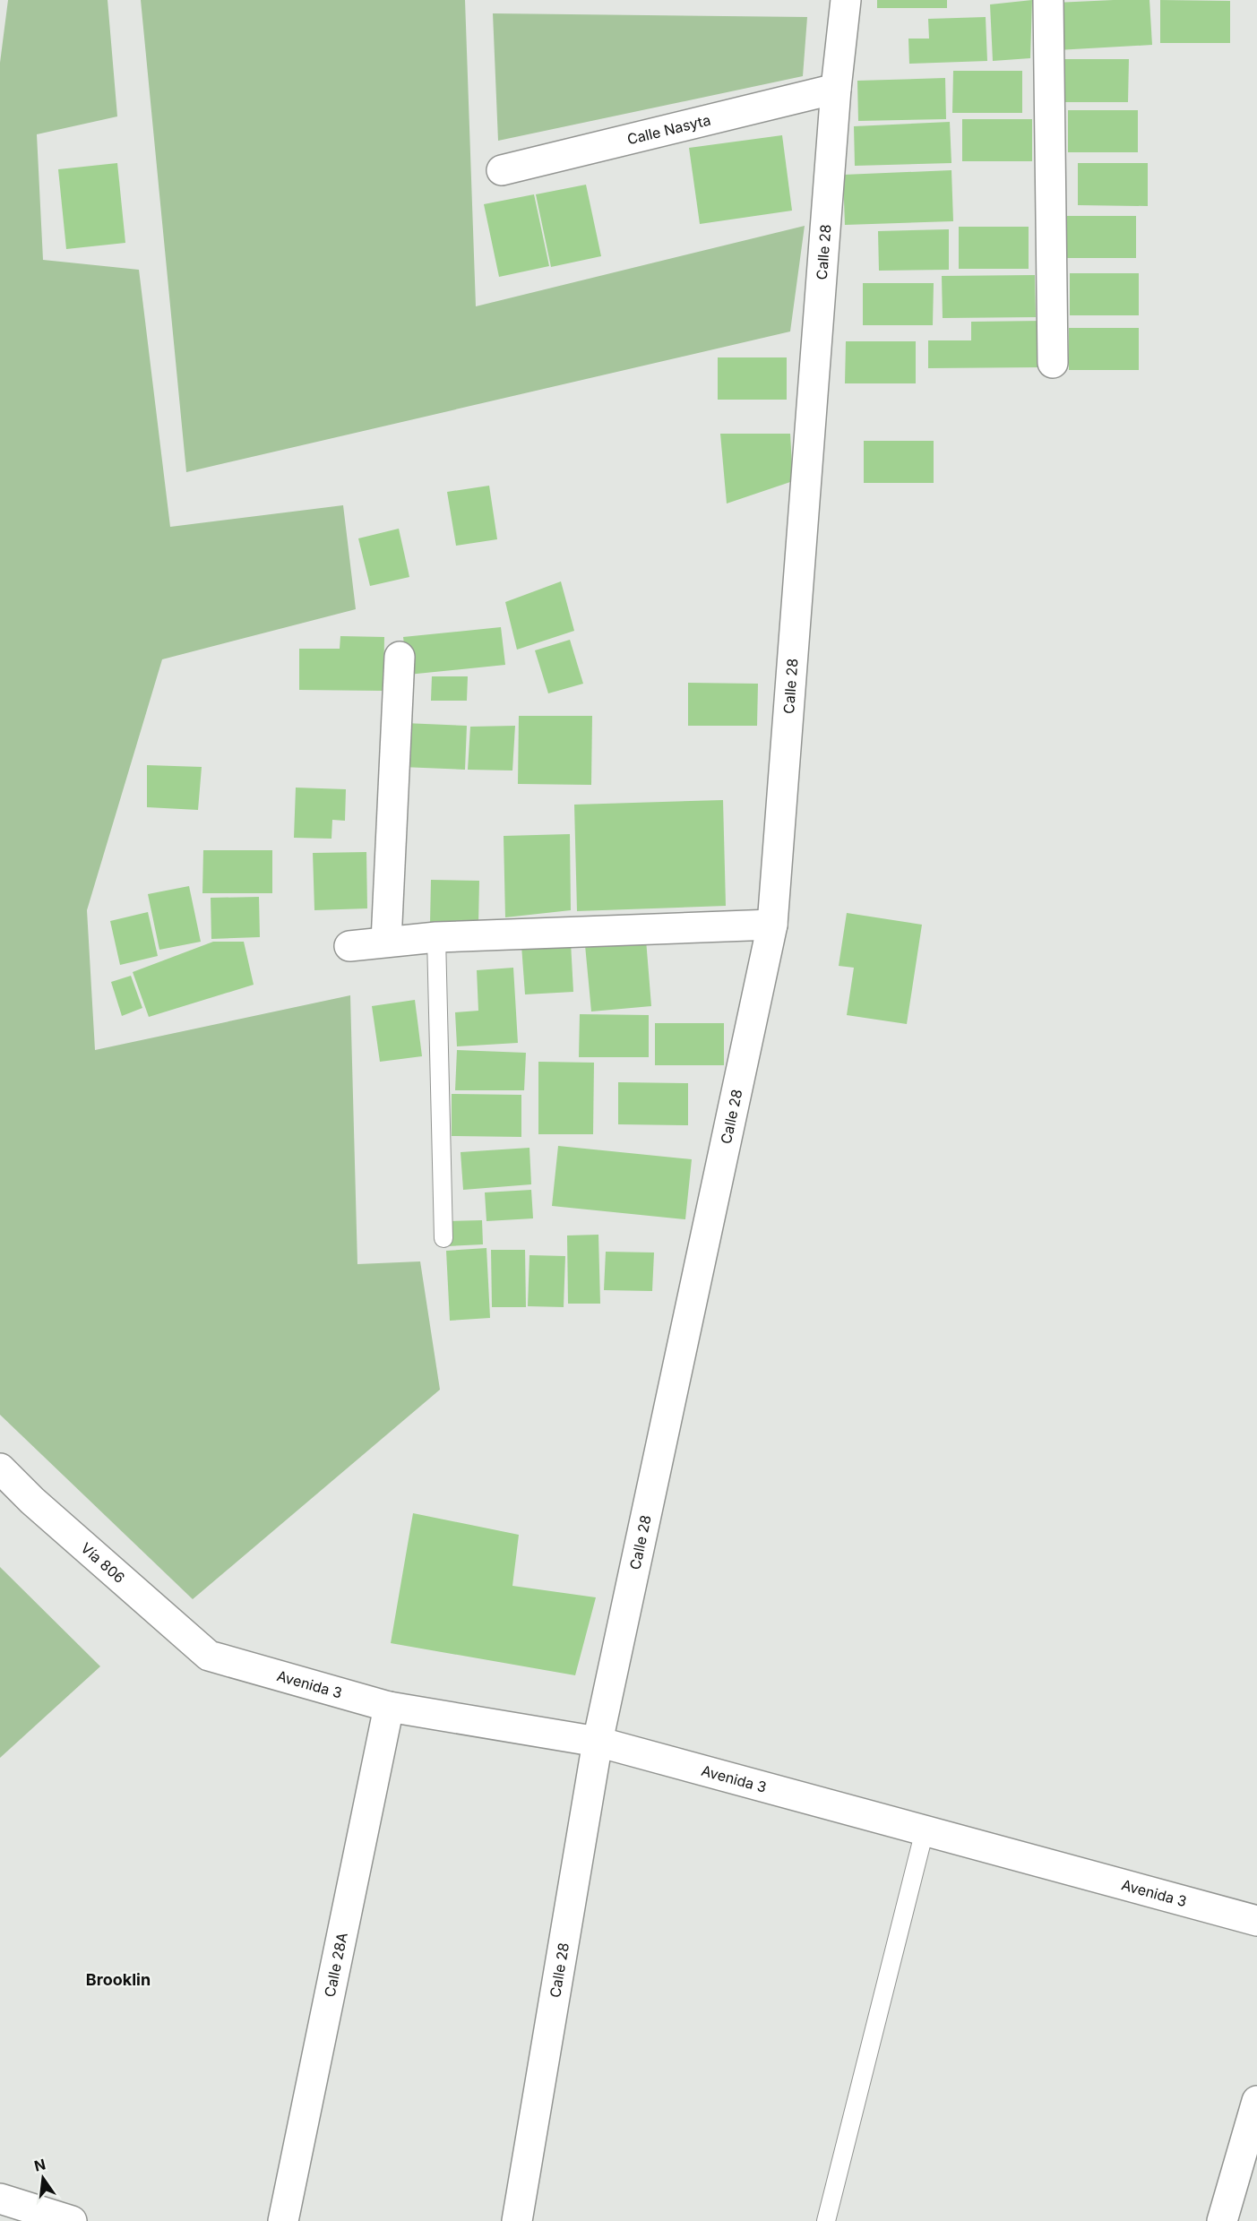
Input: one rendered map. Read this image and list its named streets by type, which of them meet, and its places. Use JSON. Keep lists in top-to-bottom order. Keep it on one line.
{"streets":{"street":["Calle Nasyta","Calle 28","Vía 806","Avenida 3","Calle 28A"]},"crossings":[["Calle Nasyta","Calle 28"],["Calle 28","Avenida 3"],["Vía 806","Avenida 3"],["Avenida 3","Calle 28A"]],"districts":["Brooklin"],"north":"top"}
